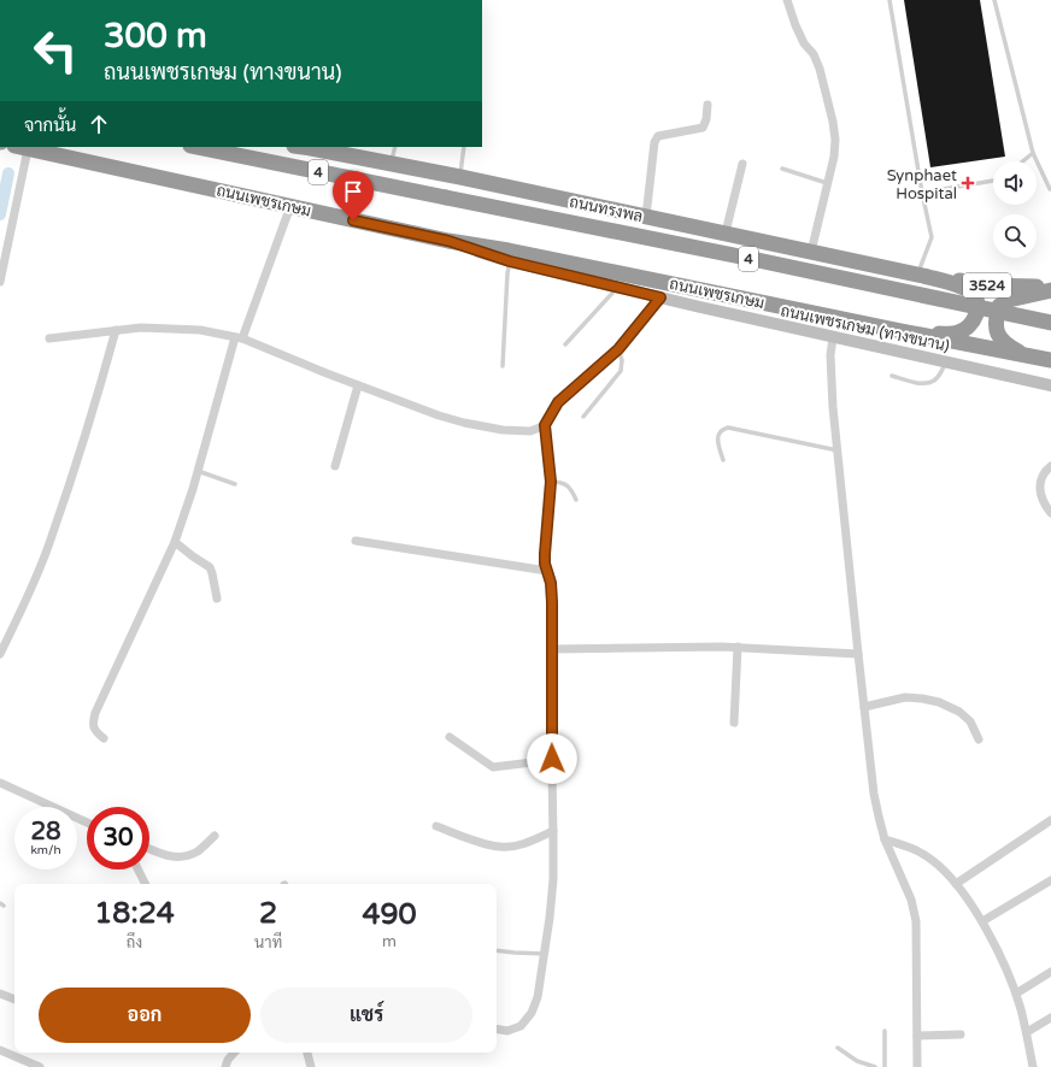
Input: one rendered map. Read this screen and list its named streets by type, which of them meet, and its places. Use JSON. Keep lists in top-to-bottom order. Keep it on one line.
{"streets":{"highway":["4","ถนนเพชรเกษม","ถนนทรงพล","3524"],"main road":["ถนนเพชรเกษม (ทางขนาน)"]},"crossings":[["ถนนเพชรเกษม","ถนนเพชรเกษม (ทางขนาน)"]],"places":{"health":["Synphaet Hospital"]},"page":{"turn":["300 m","ถนนเพชรเกษม (ทางขนาน)"],"then":"จากนั้น","speed":"28 km/h","limit":"30","eta":["18:24","ถึง","2","นาที","490","m"],"buttons":["ออก","แชร์"]}}
